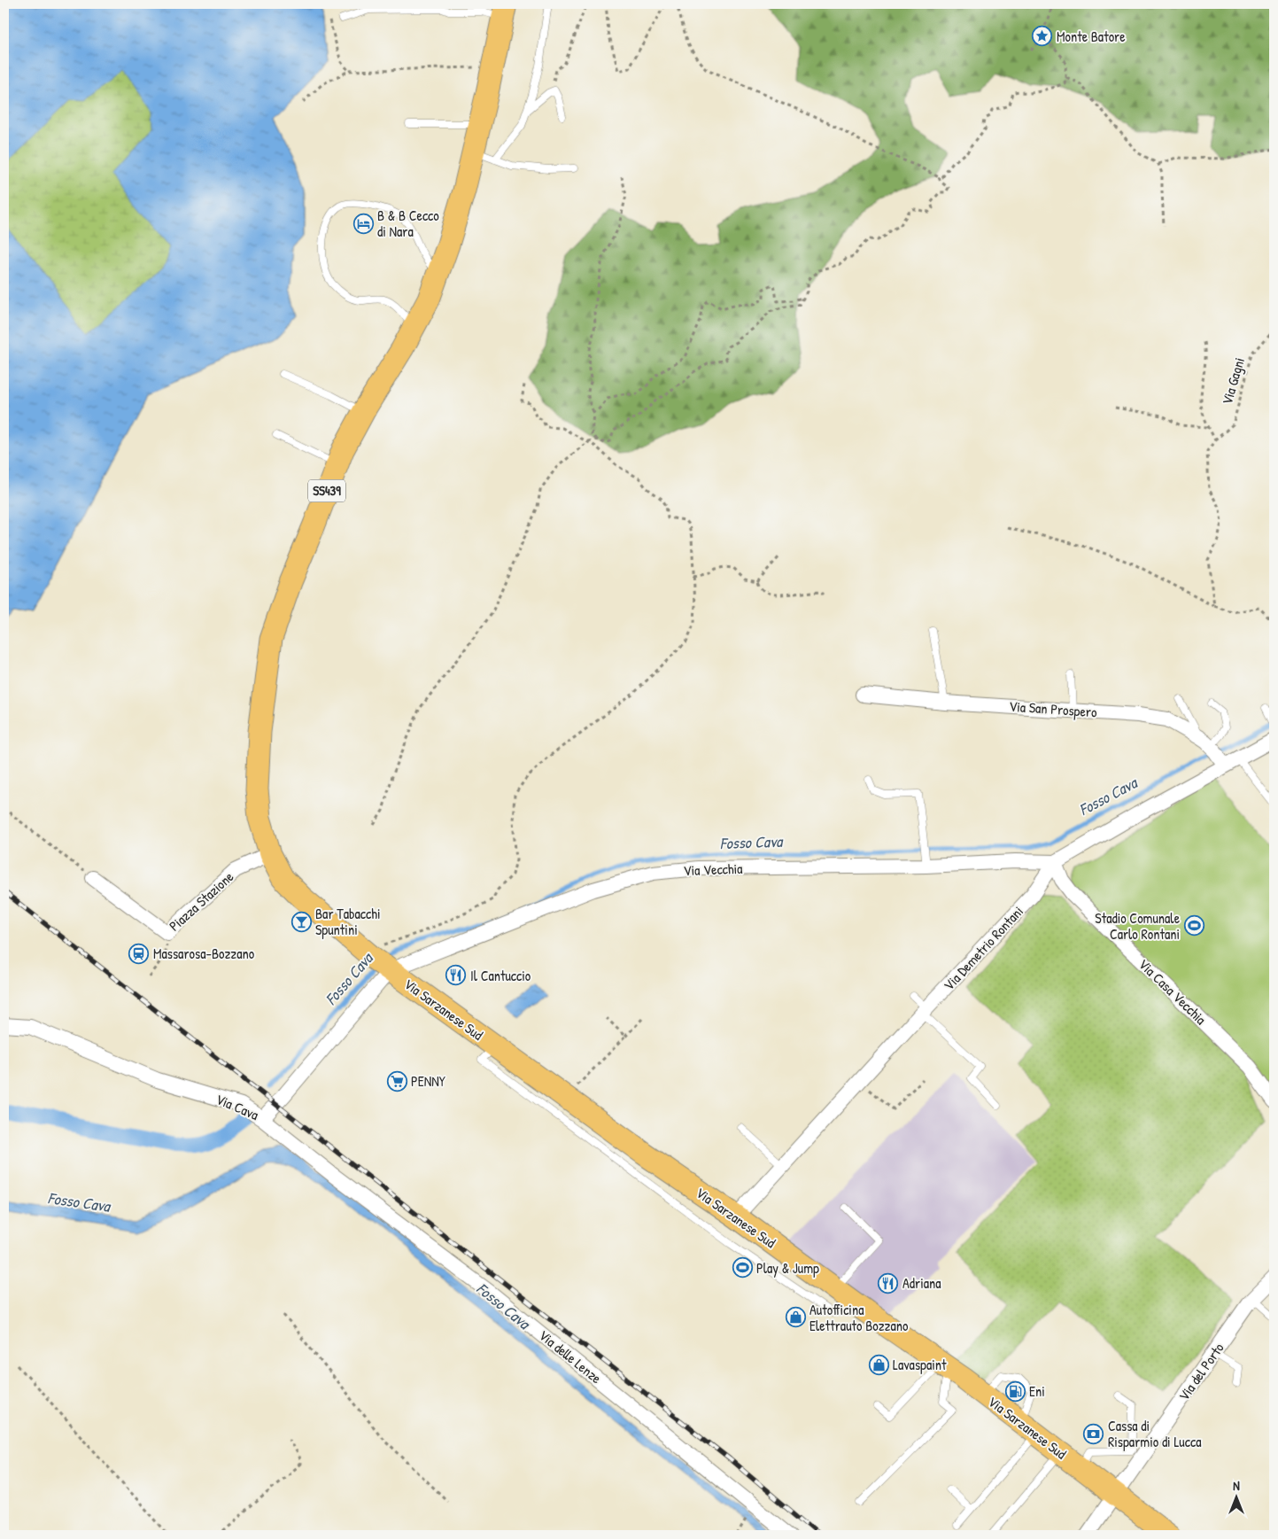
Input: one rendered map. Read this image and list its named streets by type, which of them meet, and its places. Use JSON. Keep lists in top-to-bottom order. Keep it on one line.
{"streets":{"main road":["SS439","Via Sarzanese Sud"],"street":["Via San Prospero","Via Vecchia","Piazza Stazione","Via Demetrio Rontani","Via Casa Vecchia","Via Cava","Via delle Lenze","Via del Porto"],"path":["Via Gagni"]},"crossings":[["SS439","Via Vecchia"],["SS439","Piazza Stazione"],["SS439","Via Sarzanese Sud"],["SS439","Via Cava"],["Via San Prospero","Via Demetrio Rontani"],["Via Vecchia","Via Demetrio Rontani"],["Via Vecchia","Via Casa Vecchia"],["Via Vecchia","Via Sarzanese Sud"],["Via Vecchia","Via Cava"],["Via Demetrio Rontani","Via Casa Vecchia"],["Via Demetrio Rontani","Via Sarzanese Sud"],["Via Sarzanese Sud","Via Cava"],["Via Sarzanese Sud","Via del Porto"],["Via Cava","Via delle Lenze"]],"water":["Fosso Cava"],"places":{"place":["Monte Batore"],"hotel":["B & B Cecco di Nara"],"bar":["Bar Tabacchi Spuntini"],"sports":["Stadio Comunale Carlo Rontani","Play & Jump"],"station":["Massarosa-Bozzano"],"restaurant":["Il Cantuccio","Adriana"],"supermarket":["PENNY"],"shop":["Autofficina Elettrauto Bozzano","Lavaspaint"],"fuel station":["Eni"],"bank":["Cassa di Risparmio di Lucca"]},"north":"top"}
